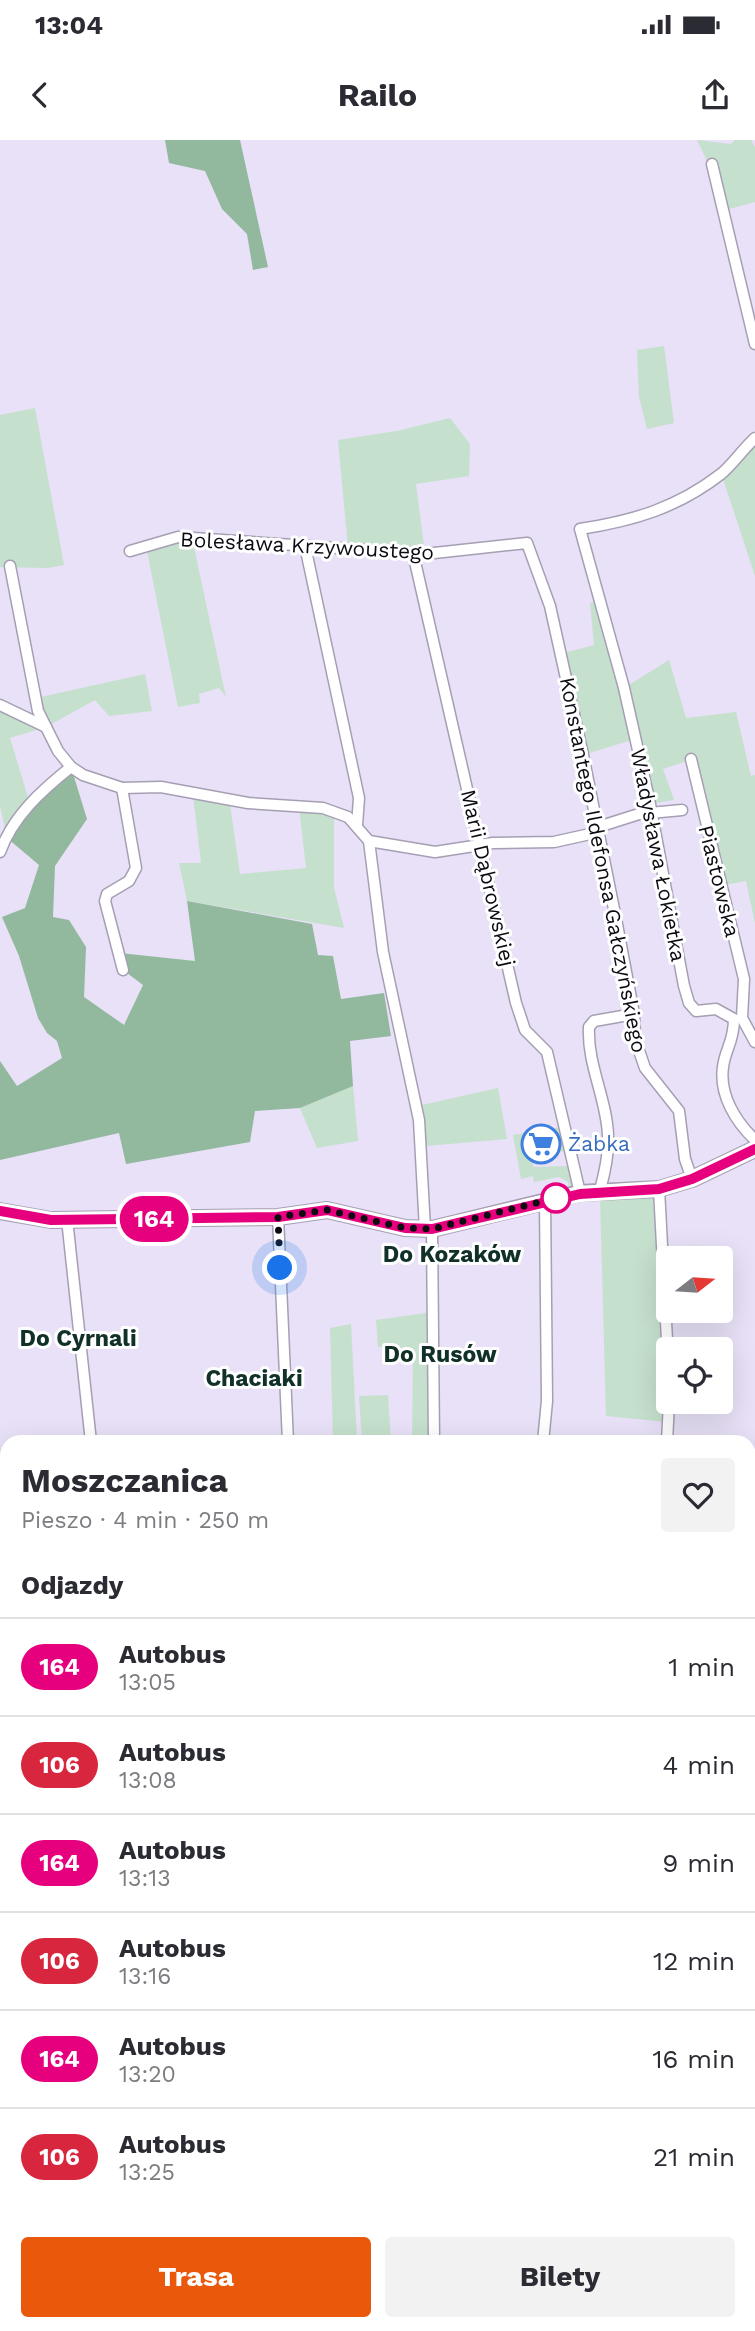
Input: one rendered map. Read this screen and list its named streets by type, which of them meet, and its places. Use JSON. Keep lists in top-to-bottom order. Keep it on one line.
{"streets":{"street":["Bolesława Krzywoustego","Władysława Łokietka","Konstantego Ildefonsa Gałczyńskiego","Marii Dąbrowskiej","Piastowska"]},"crossings":[["Bolesława Krzywoustego","Konstantego Ildefonsa Gałczyńskiego"],["Bolesława Krzywoustego","Marii Dąbrowskiej"],["Władysława Łokietka","Piastowska"]],"districts":["Do Kozaków","Do Cyrnali","Do Rusów","Chaciaki"],"places":{"supermarket":["Żabka"]},"lines":["bus line 164"],"north":"right","page":{"status":"13:04","header":"Railo","on_map":"164","heading":[["Moszczanica","Pieszo · 4 min · 250 m"],"Odjazdy"],"list":[{"mark":"164","name":"Autobus","note":"13:05","value":"1 min"},{"mark":"106","name":"Autobus","note":"13:08","value":"4 min"},{"mark":"164","name":"Autobus","note":"13:13","value":"9 min"},{"mark":"106","name":"Autobus","note":"13:16","value":"12 min"},{"mark":"164","name":"Autobus","note":"13:20","value":"16 min"},{"mark":"106","name":"Autobus","note":"13:25","value":"21 min"}],"buttons":["Trasa","Bilety"]}}
